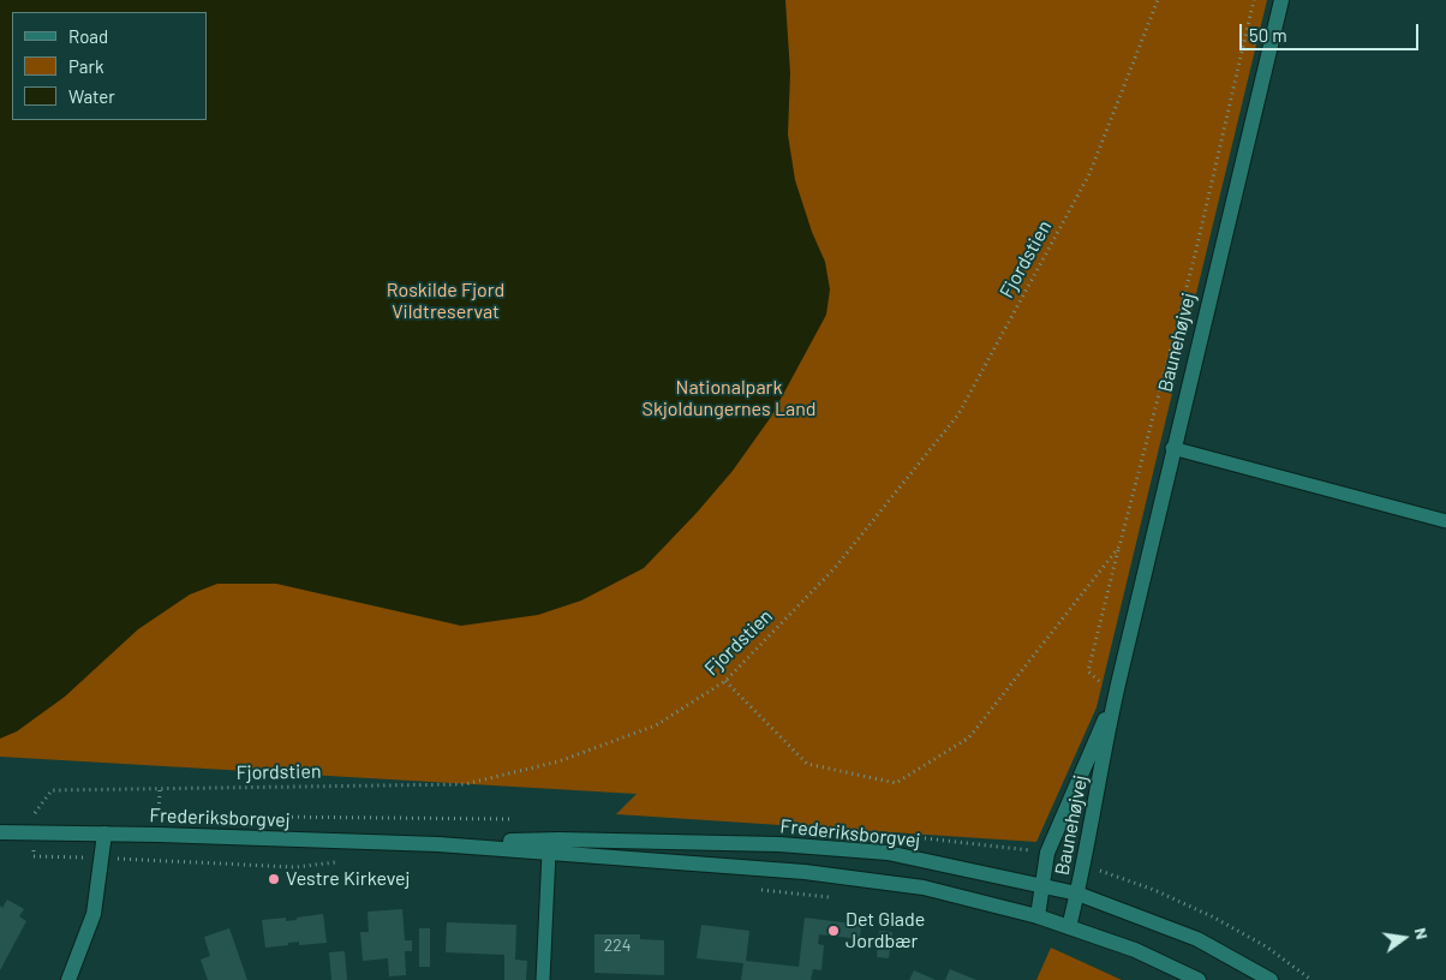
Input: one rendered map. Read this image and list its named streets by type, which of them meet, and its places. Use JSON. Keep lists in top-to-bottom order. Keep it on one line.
{"streets":{"street":["Baunehøjvej","Frederiksborgvej"],"path":["Fjordstien"]},"crossings":[["Fjordstien","Frederiksborgvej"],["Baunehøjvej","Frederiksborgvej"]],"parks":["Roskilde Fjord Vildtreservat","Nationalpark Skjoldungernes Land"],"places":["Vestre Kirkevej","Det Glade Jordbær"],"house_numbers":["224"],"legend":["Road","Park","Water"],"scale_bar":"50 m","north":"right"}
